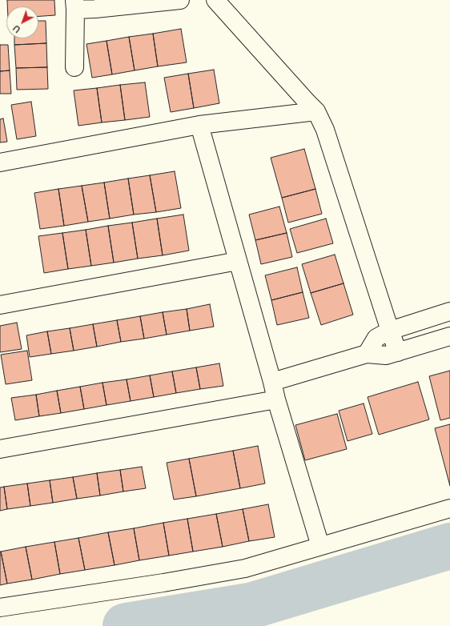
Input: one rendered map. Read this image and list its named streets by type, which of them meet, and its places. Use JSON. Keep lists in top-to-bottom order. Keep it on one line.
{"north":"bottom left"}
